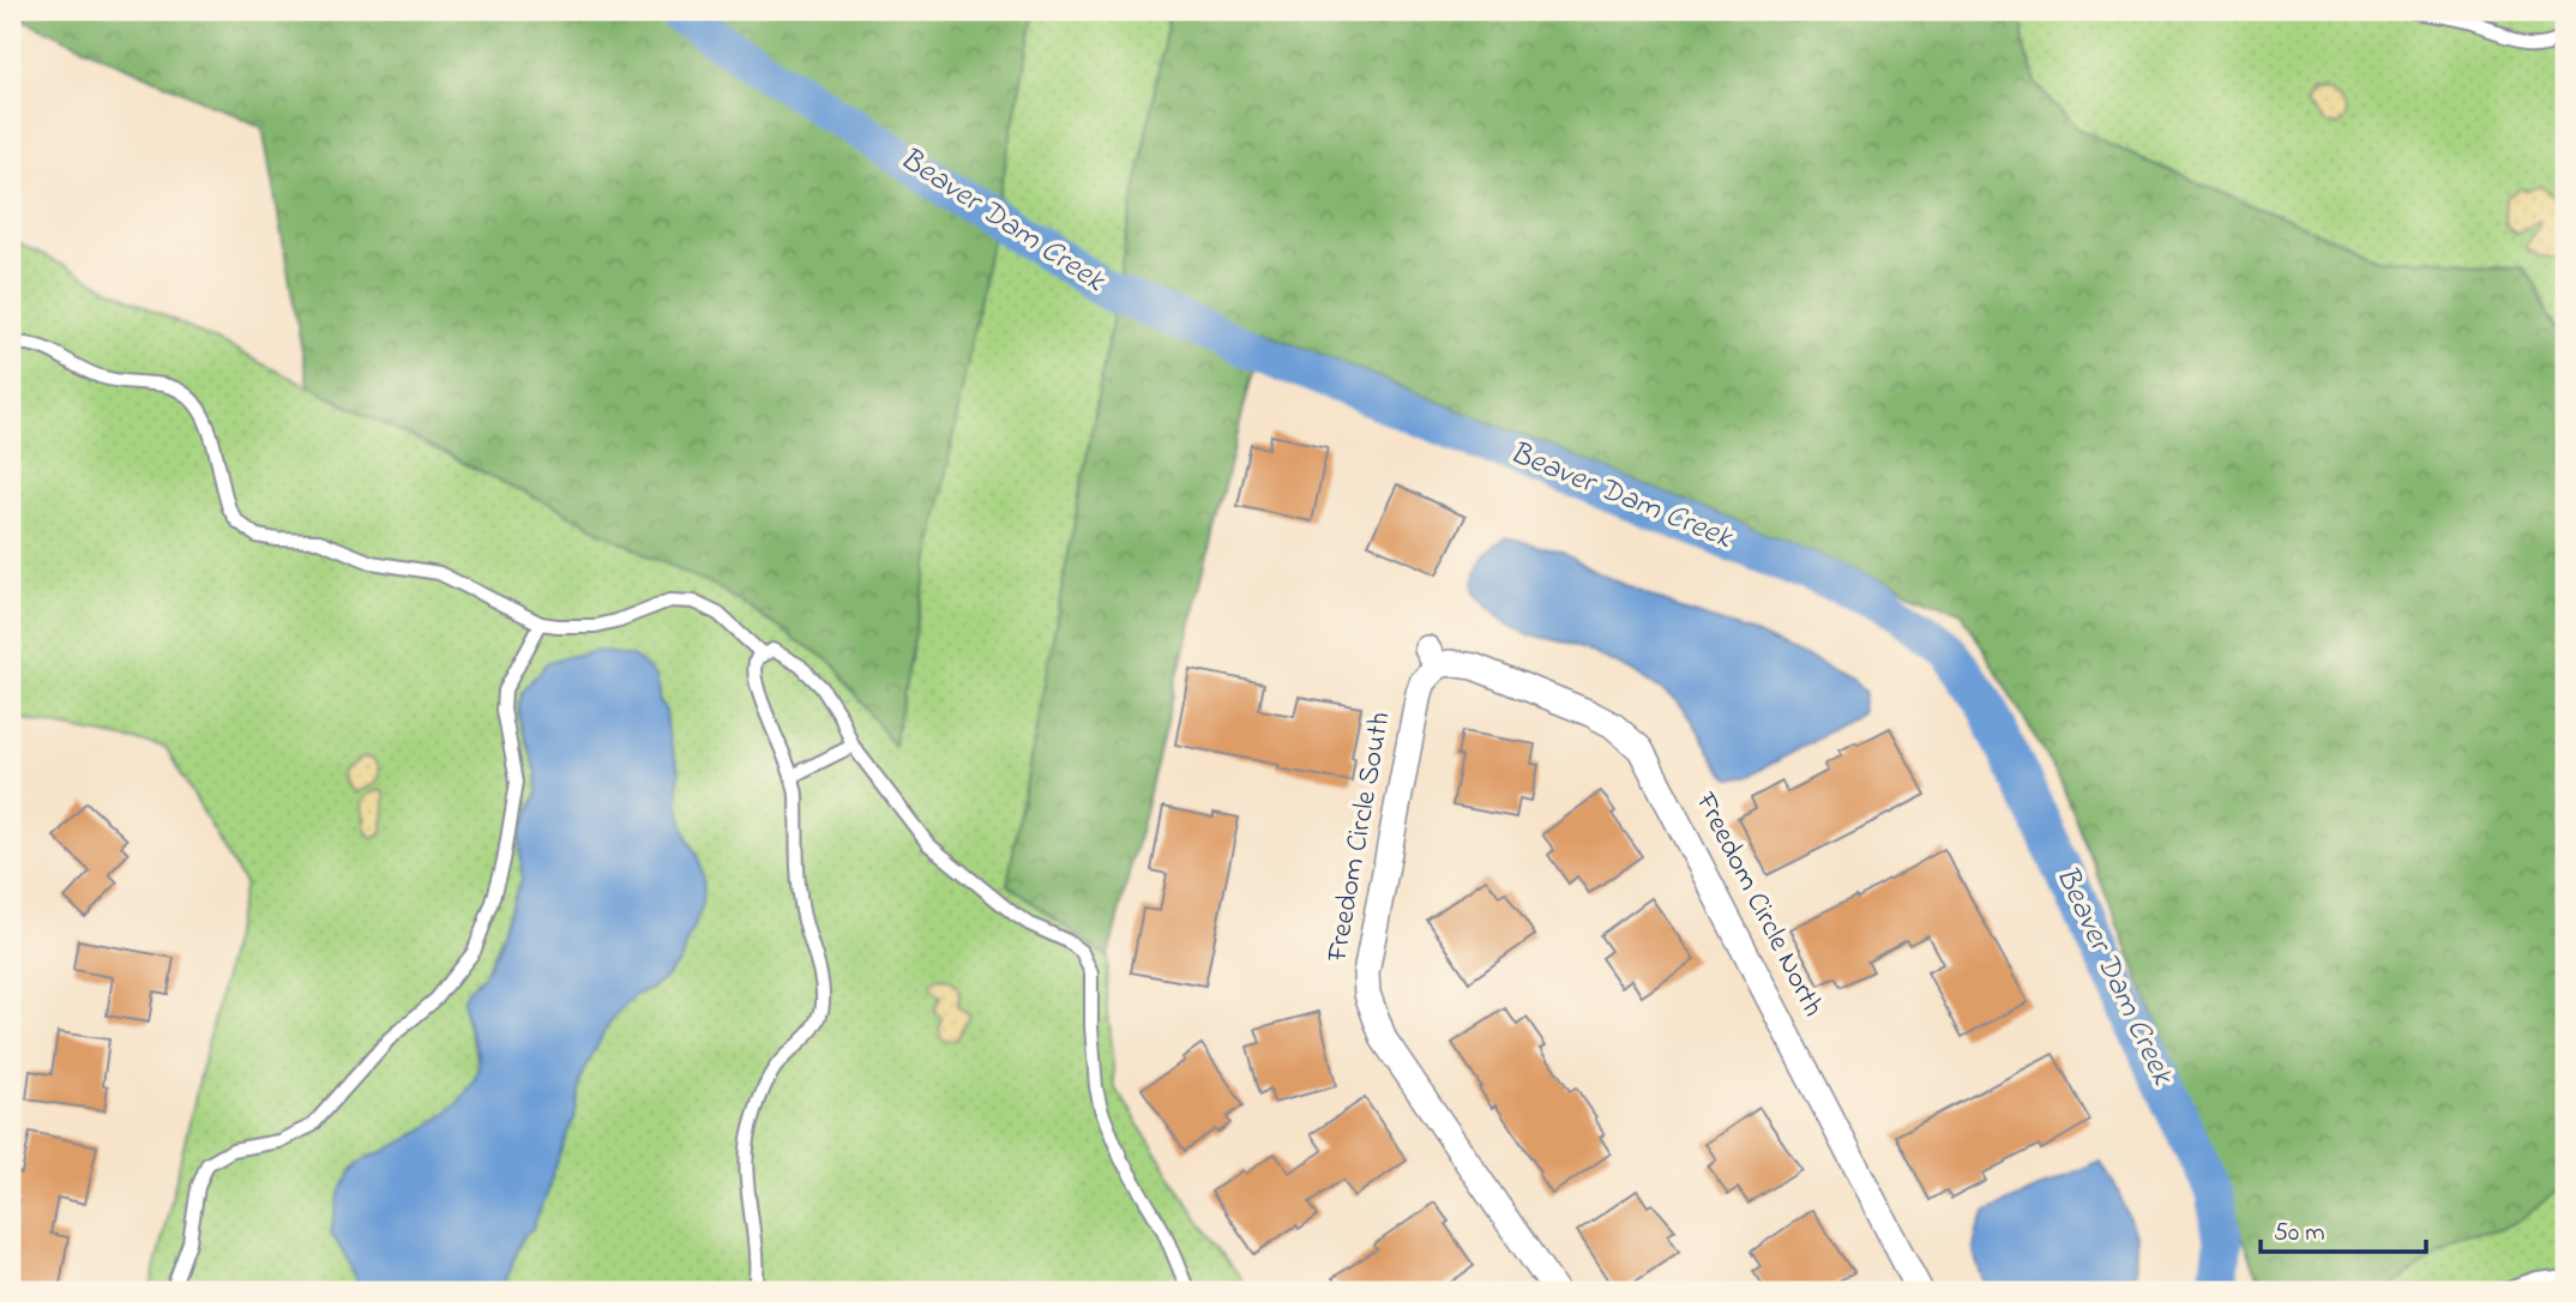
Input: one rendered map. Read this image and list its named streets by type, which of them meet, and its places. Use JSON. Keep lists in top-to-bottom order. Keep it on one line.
{"streets":{"street":["Freedom Circle South","Freedom Circle North"]},"crossings":[["Freedom Circle South","Freedom Circle North"]],"water":["Beaver Dam Creek"],"scale_bar":"50 m"}
